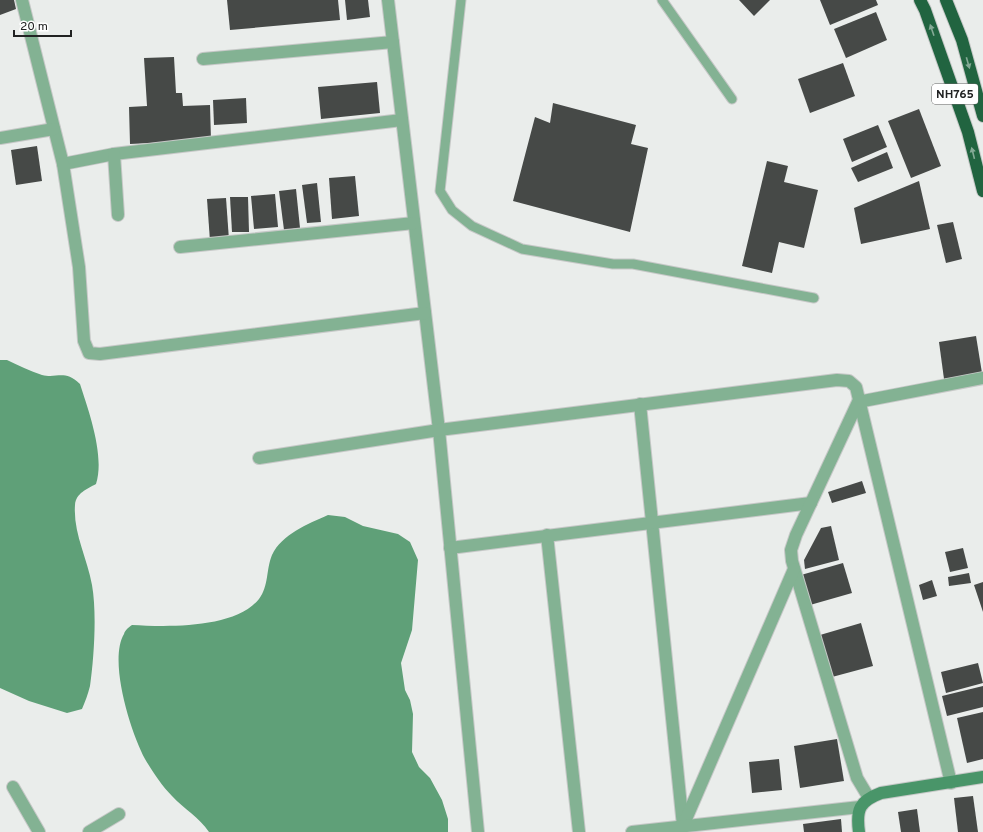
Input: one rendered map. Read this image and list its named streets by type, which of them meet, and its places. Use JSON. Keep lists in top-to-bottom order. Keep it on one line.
{"streets":{"highway":["NH765"]},"scale_bar":"20 m"}
